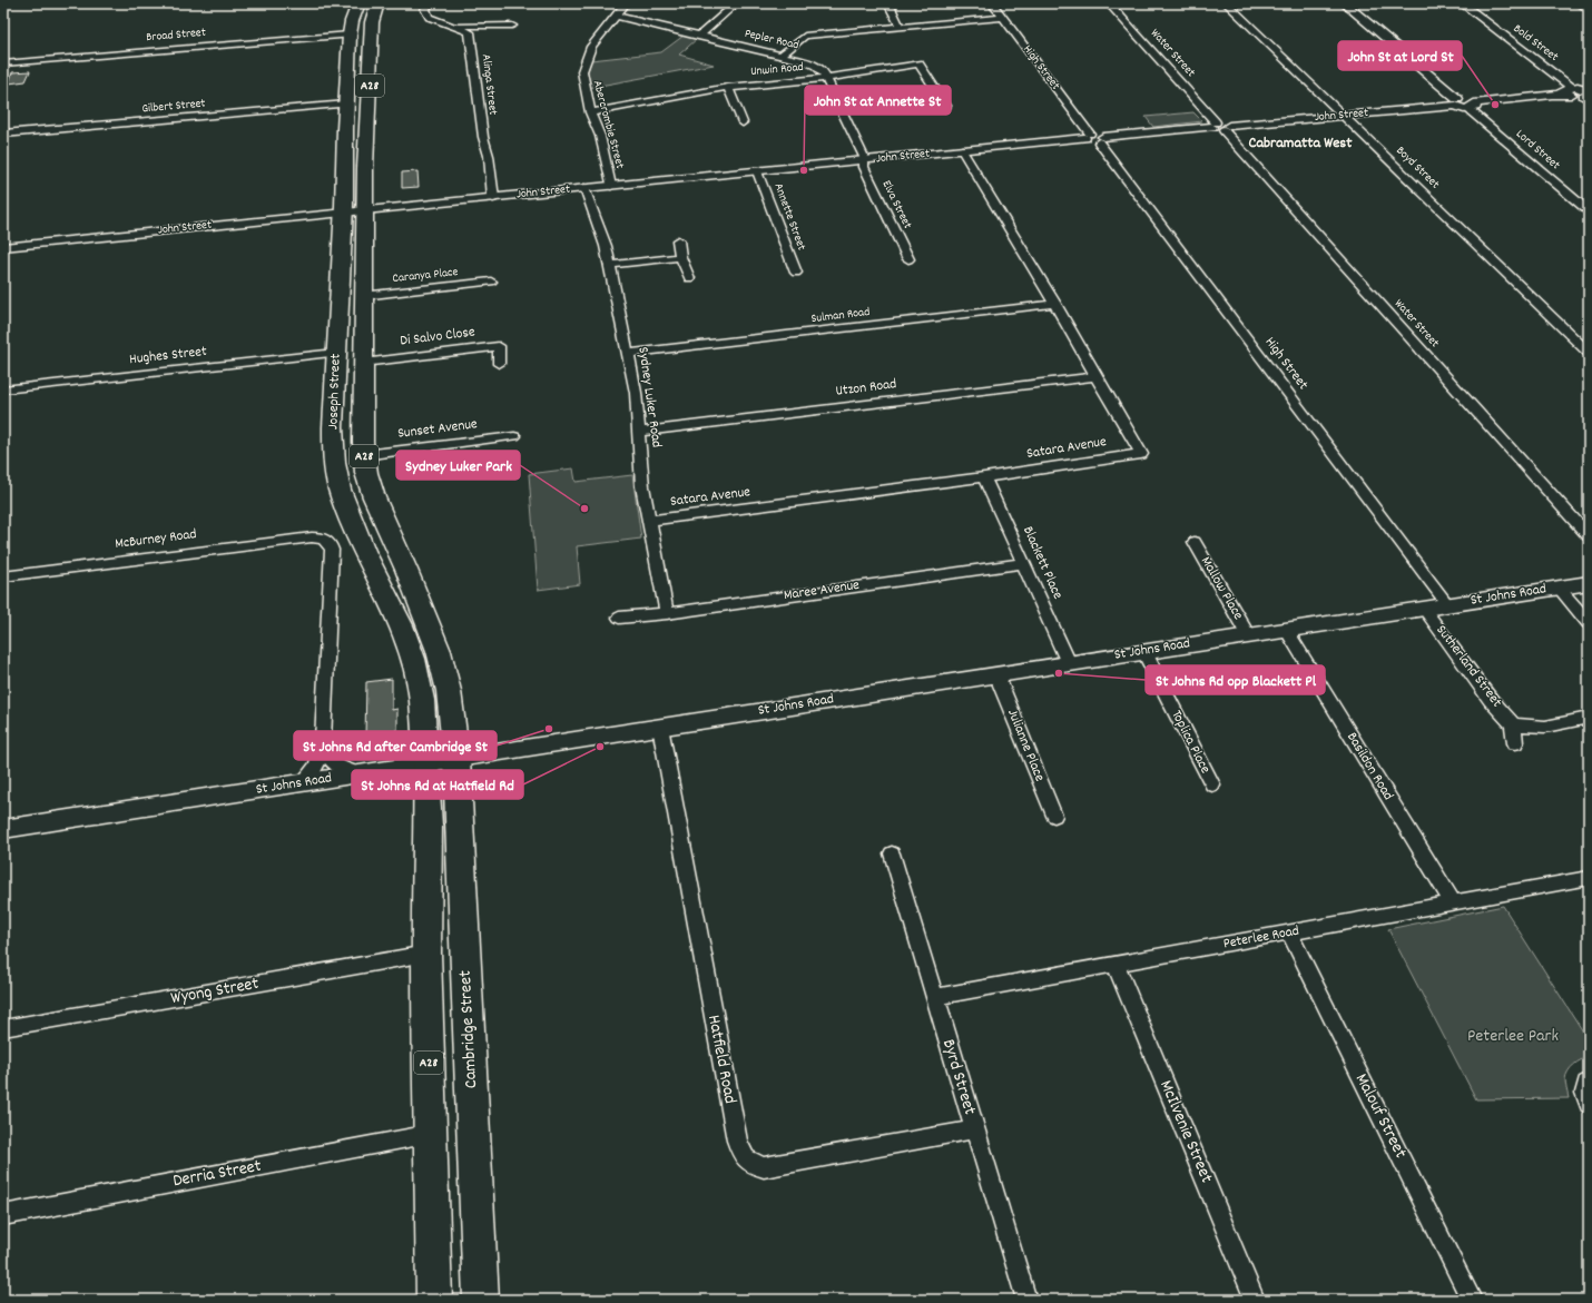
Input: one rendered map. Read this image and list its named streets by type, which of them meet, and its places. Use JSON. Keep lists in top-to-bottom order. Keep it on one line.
{"streets":{"highway":["A28","Joseph Street","Cambridge Street"],"main road":["St Johns Road"],"street":["Broad Street","Pepler Road","Bold Street","Water Street","High Street","Unwin Road","Alinga Street","Gilbert Street","John Street","Abercrombie Street","Lord Street","Boyd Street","Elva Street","Annette Street","Caranya Place","Sulman Road","Di Salvo Close","Hughes Street","Utzon Road","Sydney Luker Road","Sunset Avenue","Satara Avenue","McBurney Road","Blackett Place","Mallow Place","Maree Avenue","Sutherland Street","Toplica Place","Julianne Place","Basildon Road","Peterlee Road","Wyong Street","Hatfield Road","Byrd Street","Malouf Street","McIlvenie Street","Derria Street"]},"crossings":[["Broad Street","Joseph Street"],["Pepler Road","Unwin Road"],["Pepler Road","John Street"],["Pepler Road","Abercrombie Street"],["Pepler Road","Elva Street"],["Water Street","John Street"],["High Street","John Street"],["High Street","St Johns Road"],["Unwin Road","Abercrombie Street"],["Alinga Street","John Street"],["A28","Joseph Street"],["A28","St Johns Road"],["A28","Wyong Street"],["A28","Cambridge Street"],["A28","Derria Street"],["Gilbert Street","Joseph Street"],["John Street","Abercrombie Street"],["John Street","Boyd Street"],["John Street","Elva Street"],["John Street","Annette Street"],["John Street","Joseph Street"],["John Street","Sydney Luker Road"],["John Street","Satara Avenue"],["Caranya Place","Joseph Street"],["Sulman Road","Sydney Luker Road"],["Sulman Road","Satara Avenue"],["Di Salvo Close","Joseph Street"],["Hughes Street","Joseph Street"],["Utzon Road","Sydney Luker Road"],["Utzon Road","Satara Avenue"],["Joseph Street","Sunset Avenue"],["Joseph Street","St Johns Road"],["Joseph Street","Cambridge Street"],["Sydney Luker Road","Satara Avenue"],["Sydney Luker Road","Maree Avenue"],["Satara Avenue","Blackett Place"],["Blackett Place","Maree Avenue"],["Blackett Place","St Johns Road"],["Mallow Place","St Johns Road"],["St Johns Road","Sutherland Street"],["St Johns Road","Toplica Place"],["St Johns Road","Julianne Place"],["St Johns Road","Basildon Road"],["St Johns Road","Cambridge Street"],["St Johns Road","Hatfield Road"],["Basildon Road","Peterlee Road"],["Peterlee Road","Byrd Street"],["Peterlee Road","Malouf Street"],["Peterlee Road","McIlvenie Street"],["Hatfield Road","Byrd Street"]],"districts":["Cabramatta West"],"parks":["Peterlee Park"],"places":["John St at Lord St","John St at Annette St","Sydney Luker Park","St Johns Rd opp Blackett Pl","St Johns Rd after Cambridge St","St Johns Rd at Hatfield Rd"]}
